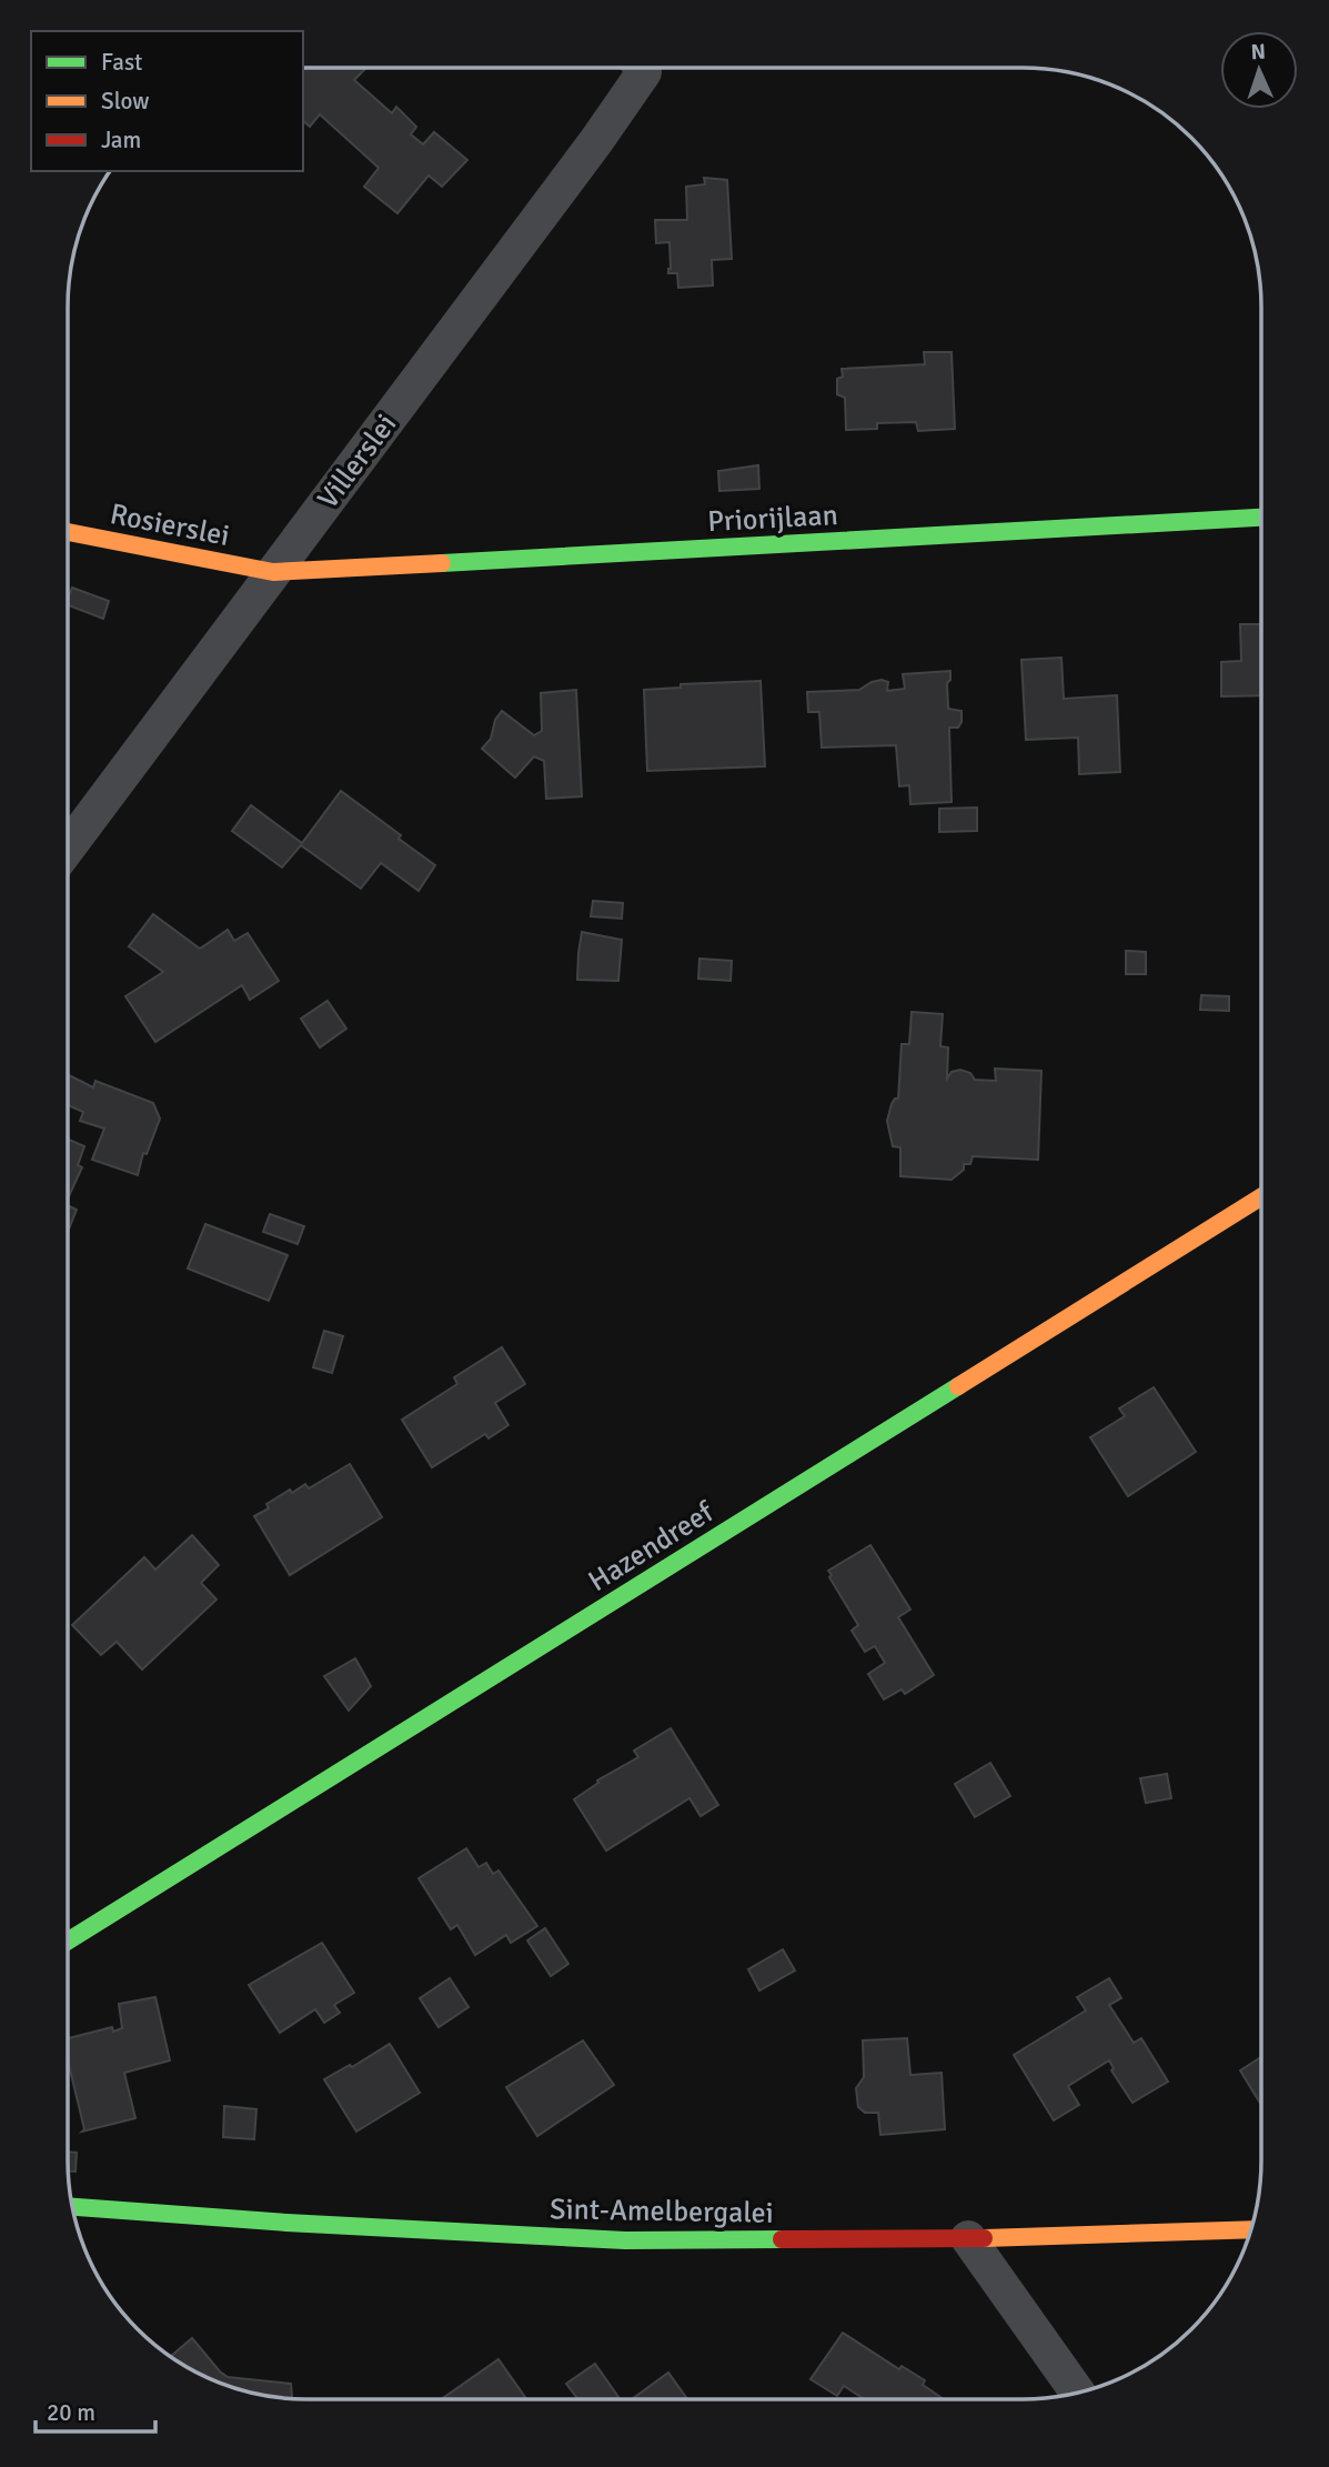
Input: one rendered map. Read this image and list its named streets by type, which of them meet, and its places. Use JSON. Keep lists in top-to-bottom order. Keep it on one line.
{"streets":{"street":["Villerslei","Priorijlaan","Rosierslei","Hazendreef","Sint-Amelbergalei"]},"crossings":[["Villerslei","Priorijlaan"],["Villerslei","Rosierslei"],["Priorijlaan","Rosierslei"]],"legend":["Fast","Slow","Jam"],"scale_bar":"20 m","north":"top"}
